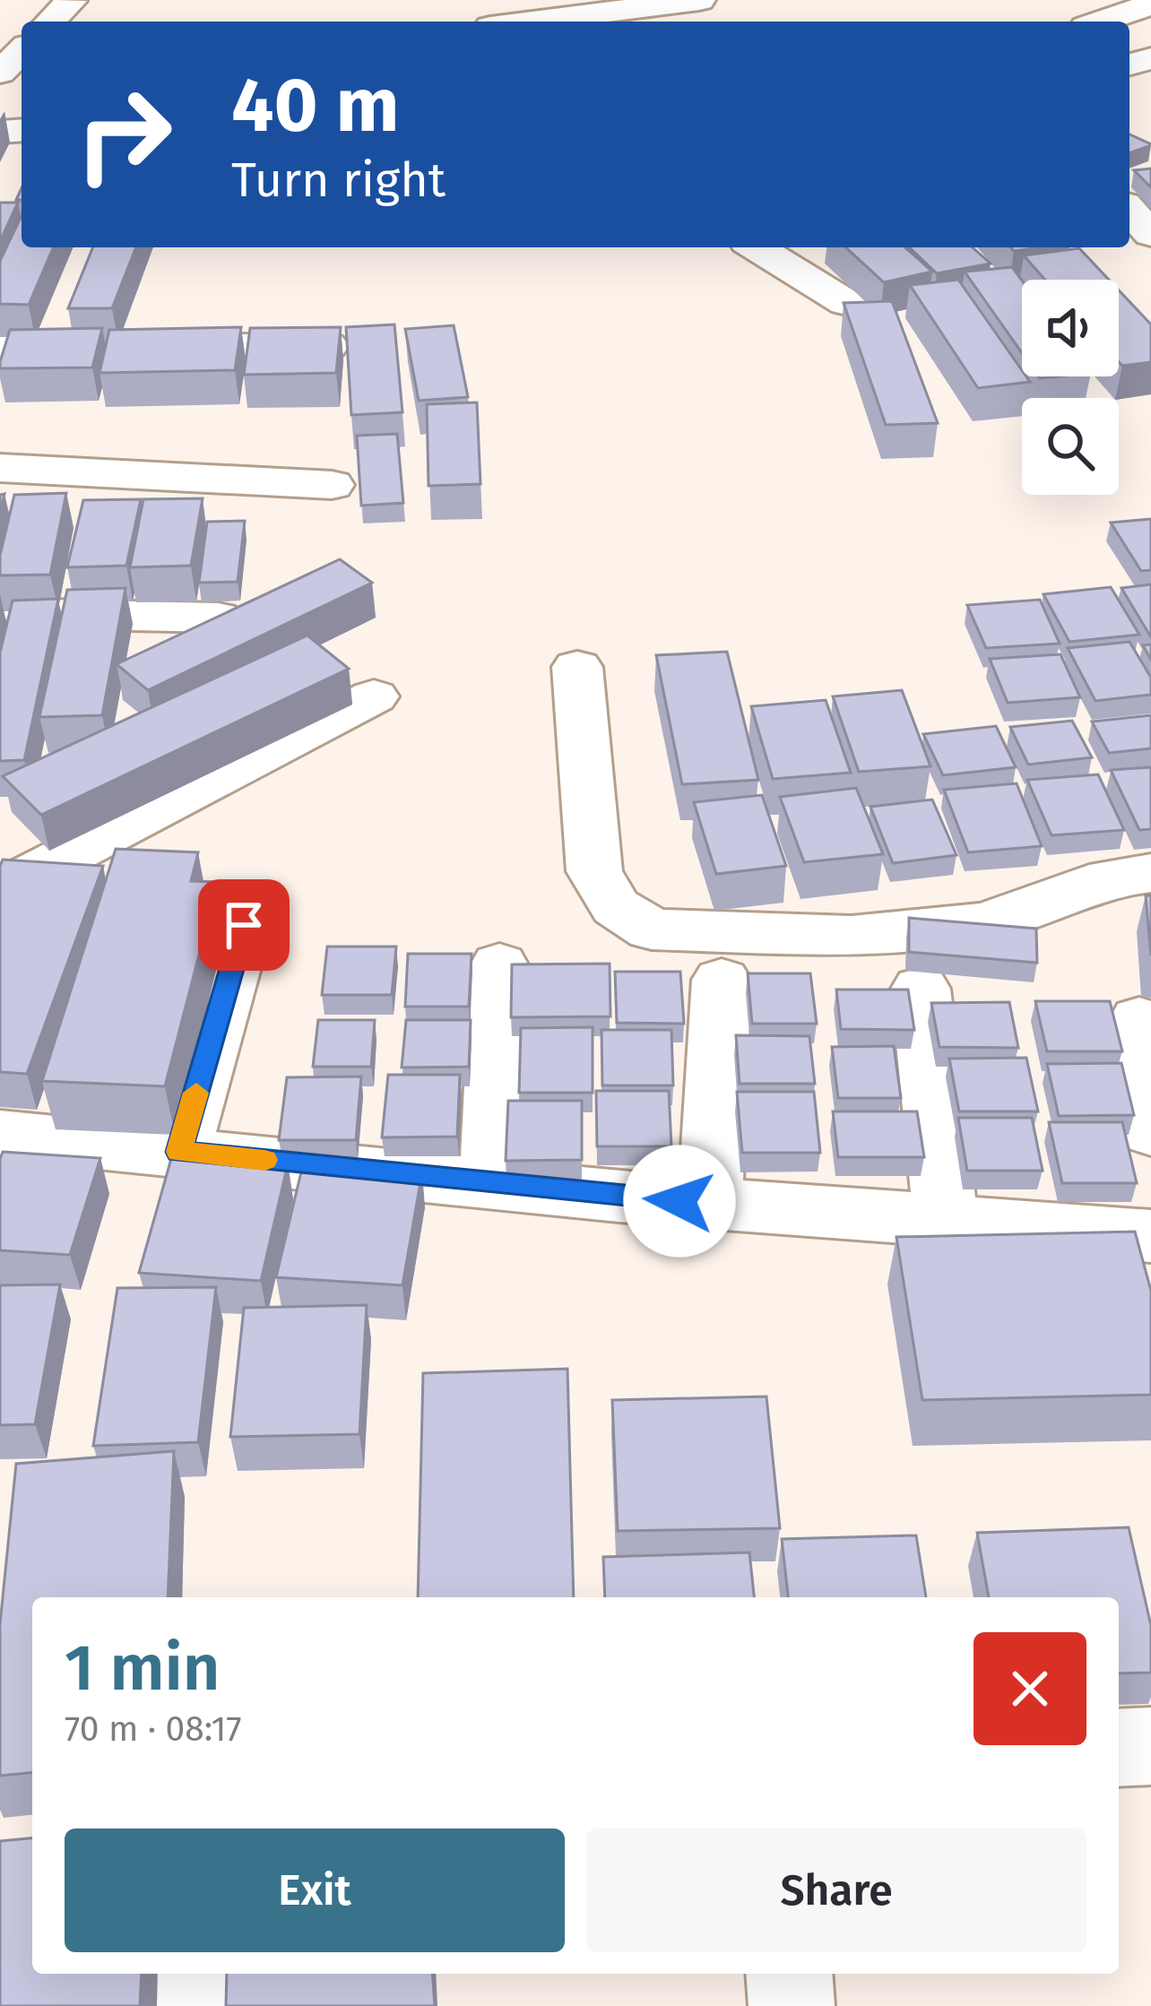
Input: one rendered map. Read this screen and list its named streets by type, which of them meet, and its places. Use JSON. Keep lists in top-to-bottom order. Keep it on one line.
{"page":{"turn":["40 m","Turn right"],"heading":["1 min","70 m · 08:17"],"buttons":["Exit","Share"]}}
